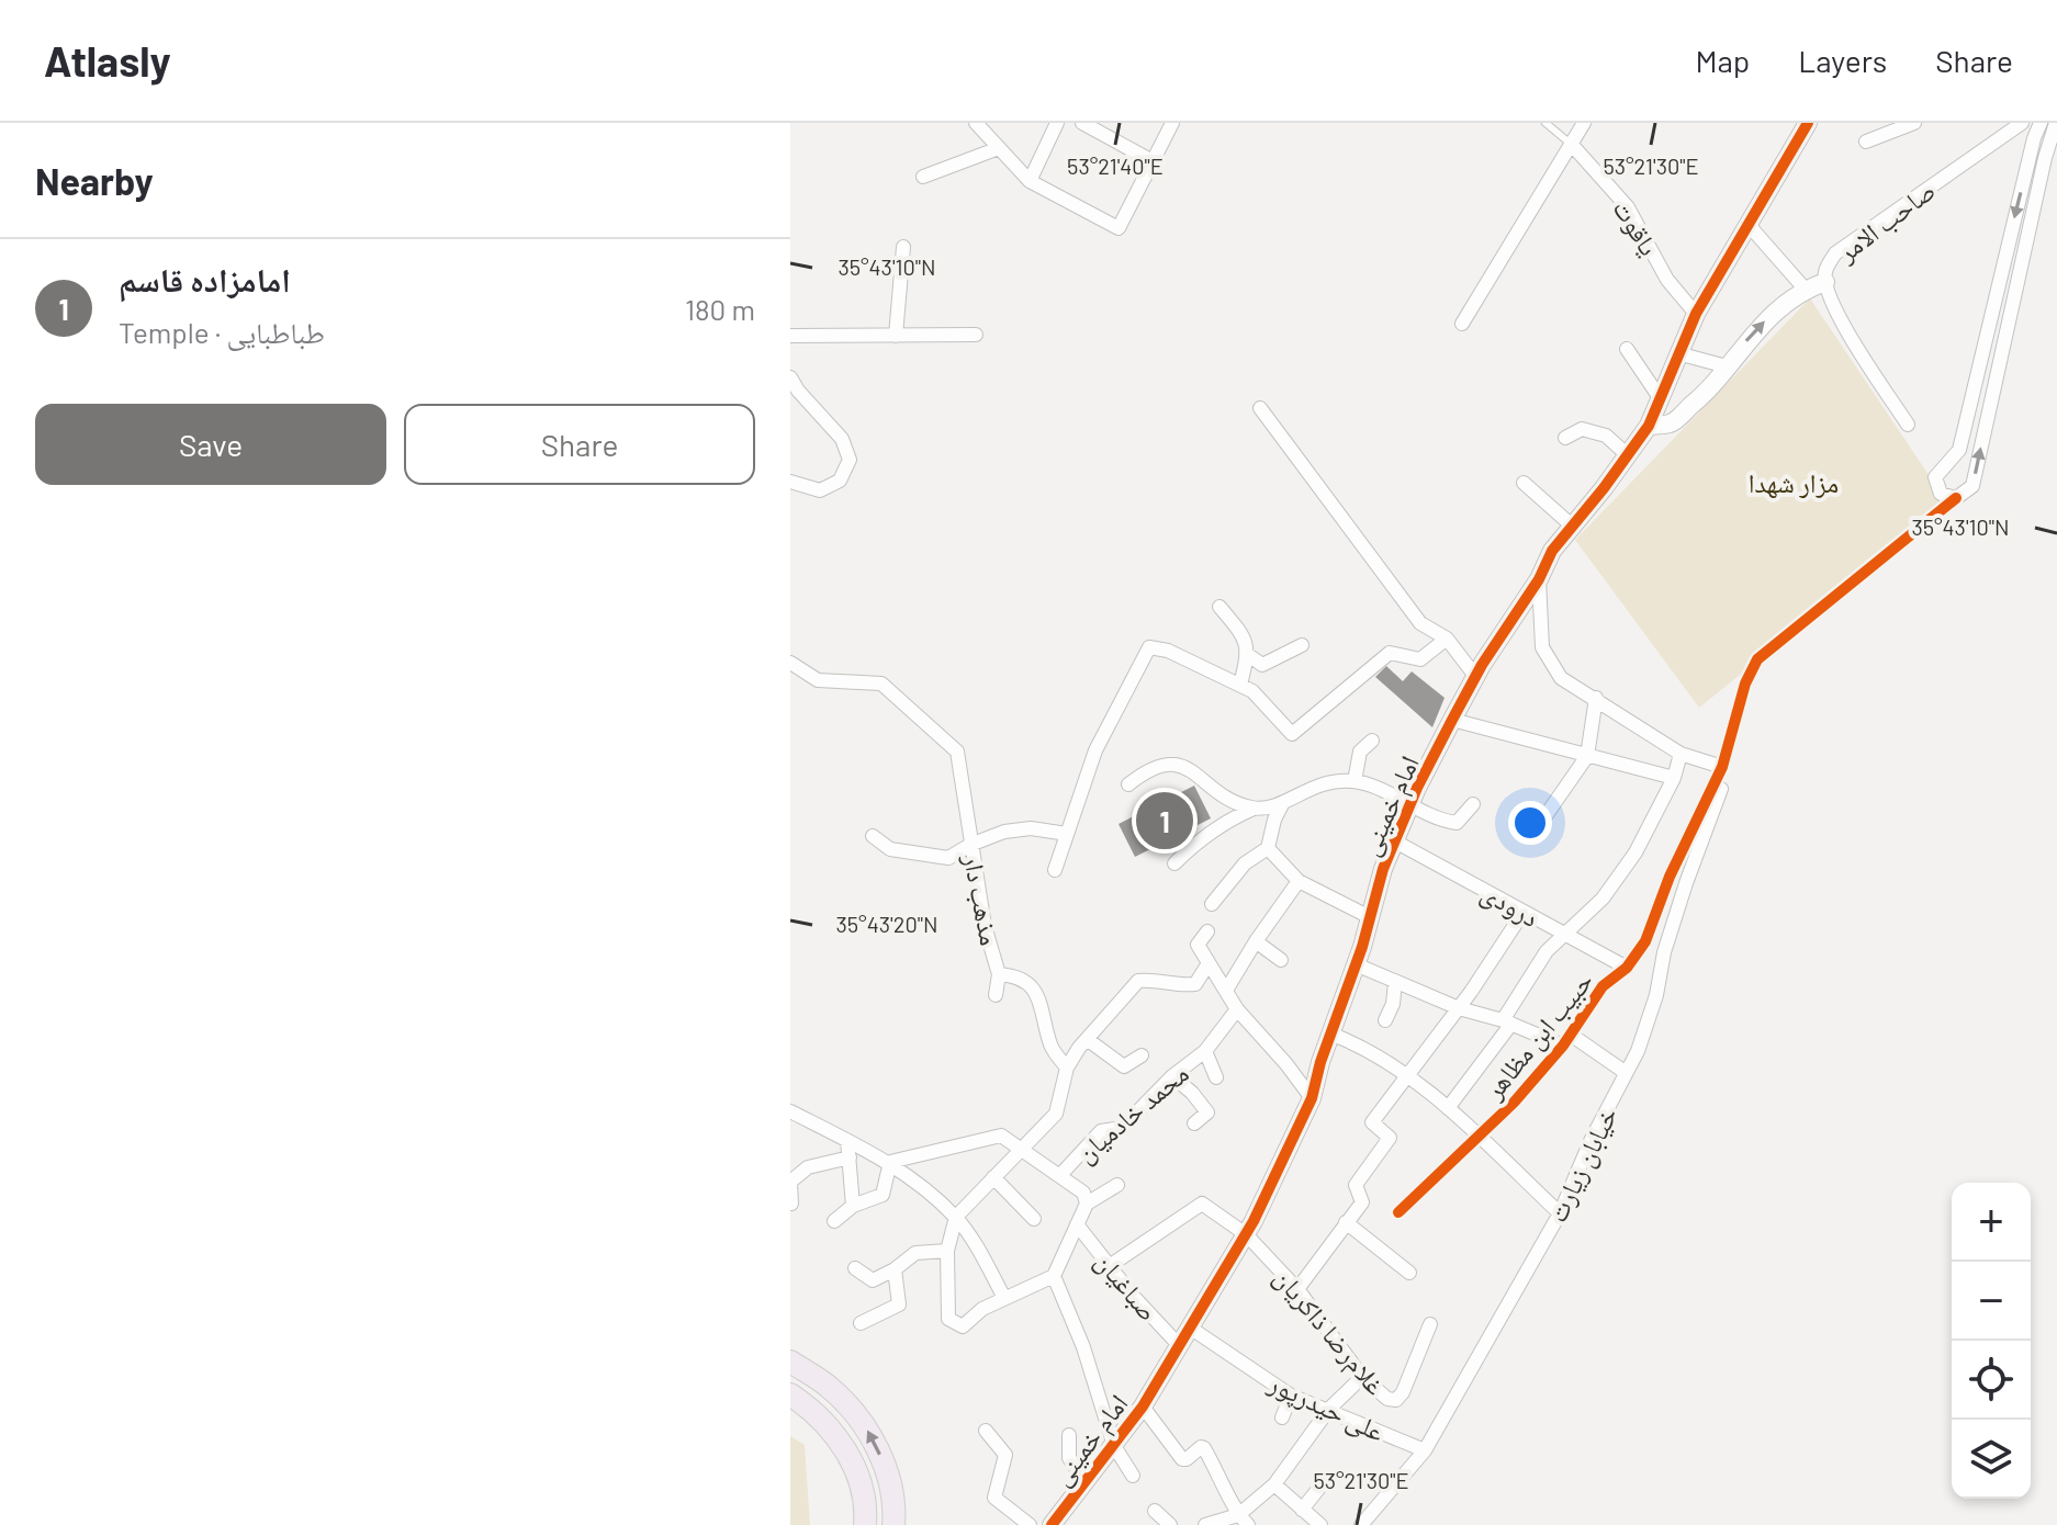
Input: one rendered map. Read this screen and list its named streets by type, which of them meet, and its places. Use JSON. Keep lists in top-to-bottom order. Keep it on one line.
{"streets":{"street":["صاحب الامر","یاقوت","امام خمینی","مذهب دار","درودی","حبیب ابن مظاهر","محمد خادمیان","خیابان زیارت","صباغیان","غلام‌رضا ذاکریان","علی حیدرپور"]},"crossings":[["صاحب الامر","امام خمینی"],["یاقوت","امام خمینی"],["امام خمینی","درودی"],["امام خمینی","صباغیان"],["امام خمینی","غلام‌رضا ذاکریان"],["امام خمینی","علی حیدرپور"],["درودی","حبیب ابن مظاهر"],["حبیب ابن مظاهر","خیابان زیارت"],["خیابان زیارت","علی حیدرپور"],["صباغیان","غلام‌رضا ذاکریان"]],"parks":["مزار شهدا"],"page":{"header":"Atlasly","nav":["Map","Layers","Share"],"heading":"Nearby","list":[{"mark":"1","name":"امامزاده قاسم","note":"Temple · طباطبایی","value":"180 m"}],"buttons":["Save","Share"],"pins":"1","map_buttons":["+","−"]},"coordinates":["53°21'40\"E","53°21'30\"E","35°43'10\"N","35°43'20\"N"]}
